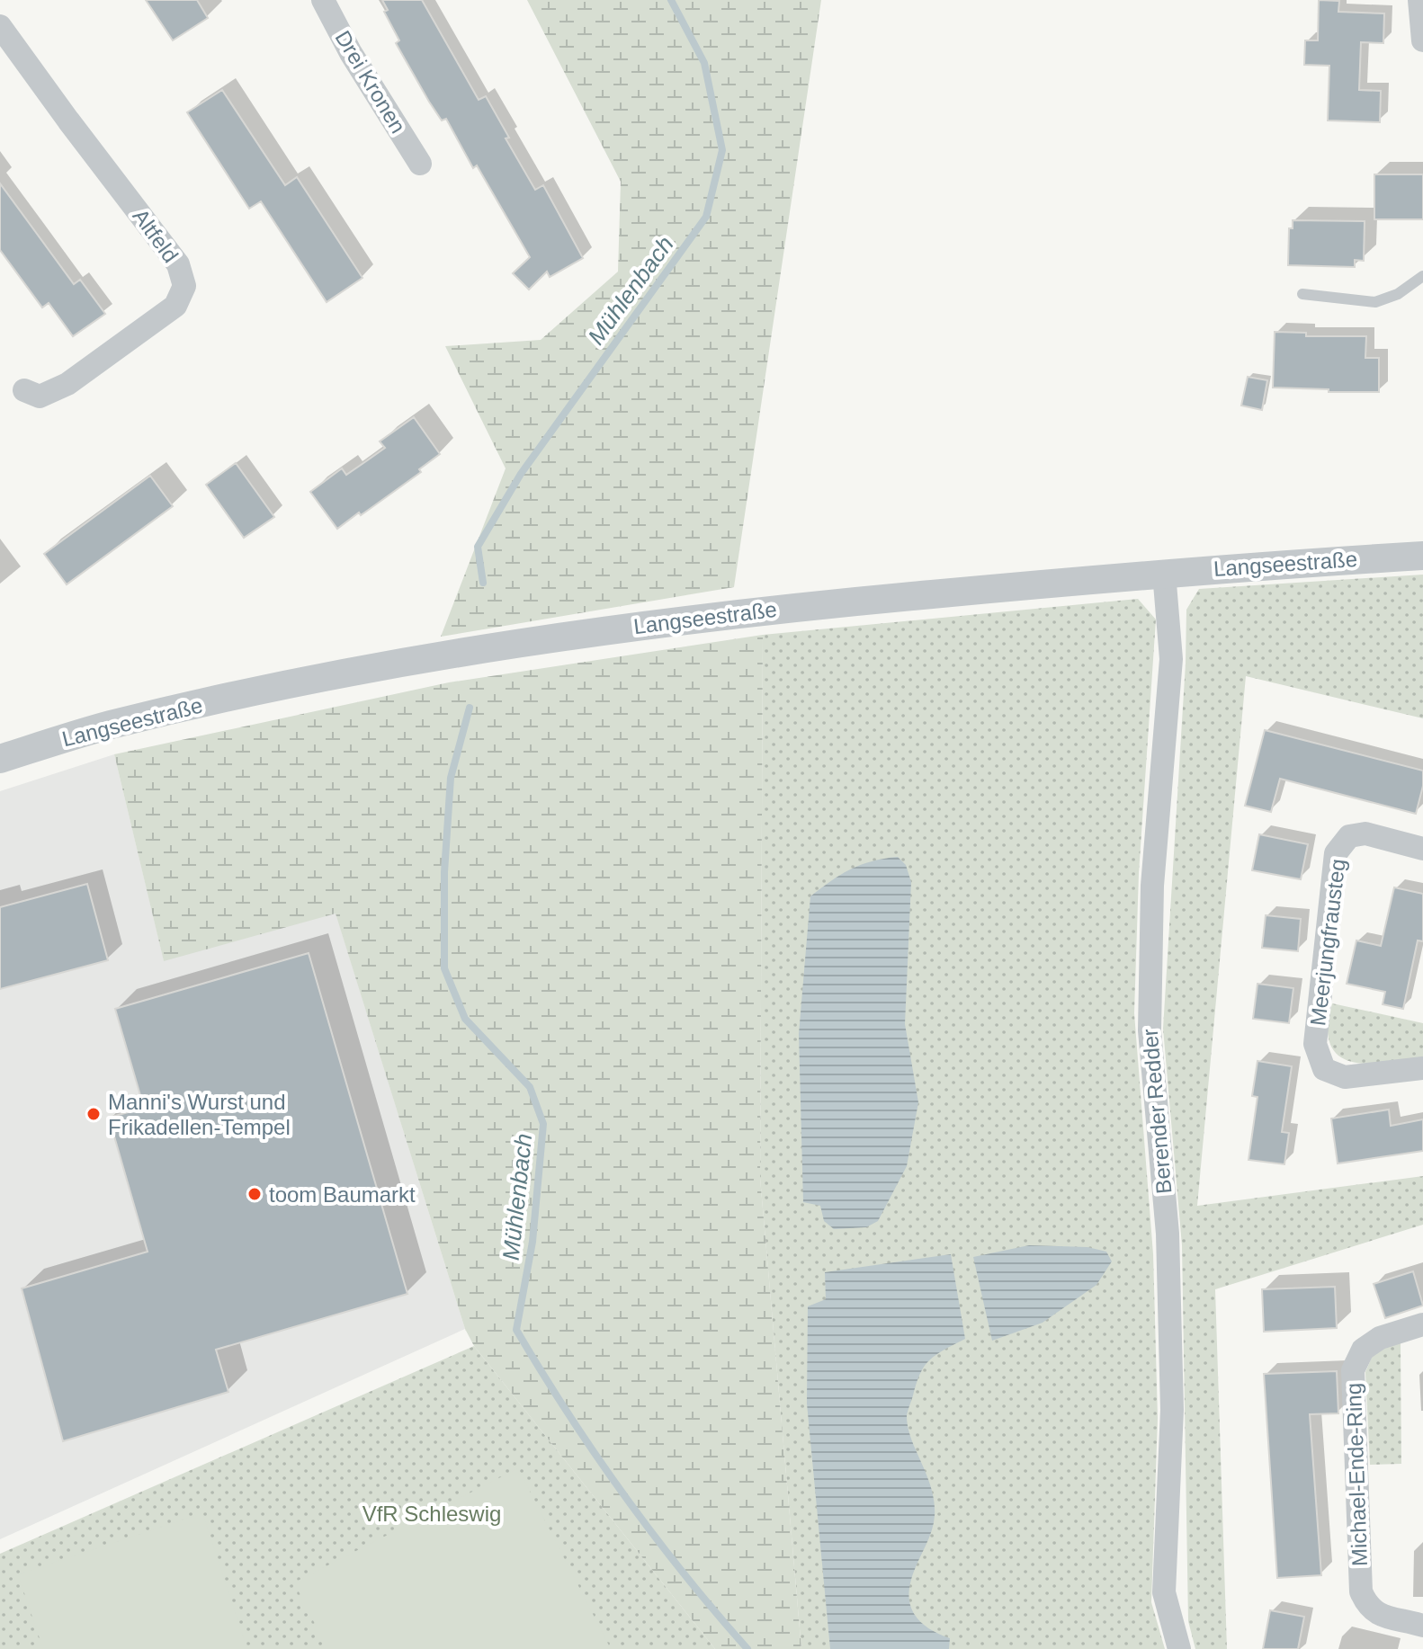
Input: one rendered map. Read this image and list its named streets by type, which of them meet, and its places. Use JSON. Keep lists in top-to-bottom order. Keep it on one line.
{"streets":{"street":["Drei Kronen","Altfeld","Langseestraße","Meerjungfrausteg","Berender Redder","Michael-Ende-Ring"]},"crossings":[["Langseestraße","Berender Redder"]],"water":["Mühlenbach"],"parks":["VfR Schleswig"],"places":["Manni's Wurst und Frikadellen-Tempel","toom Baumarkt"]}
